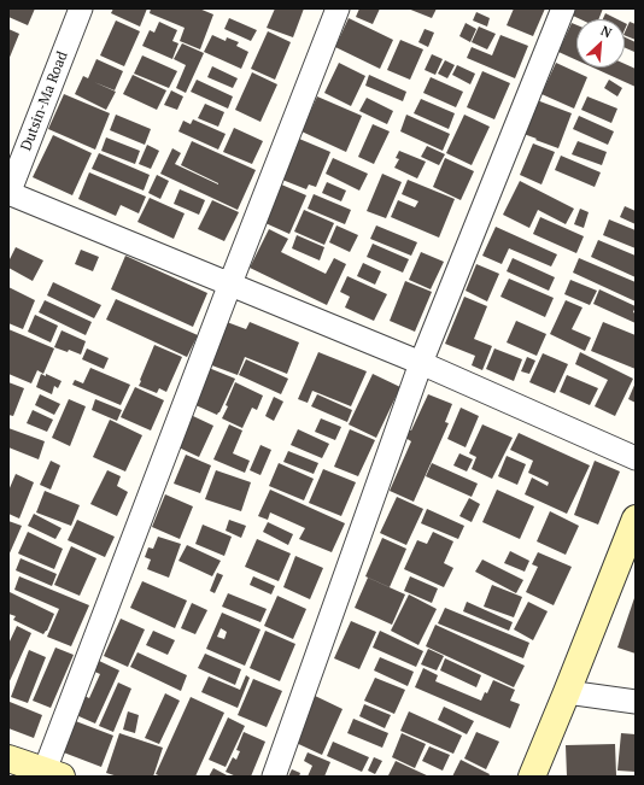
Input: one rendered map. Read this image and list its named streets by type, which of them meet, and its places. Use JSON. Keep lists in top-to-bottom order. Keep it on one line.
{"streets":{"street":["Dutsin-Ma Road"]},"north":"top right"}
